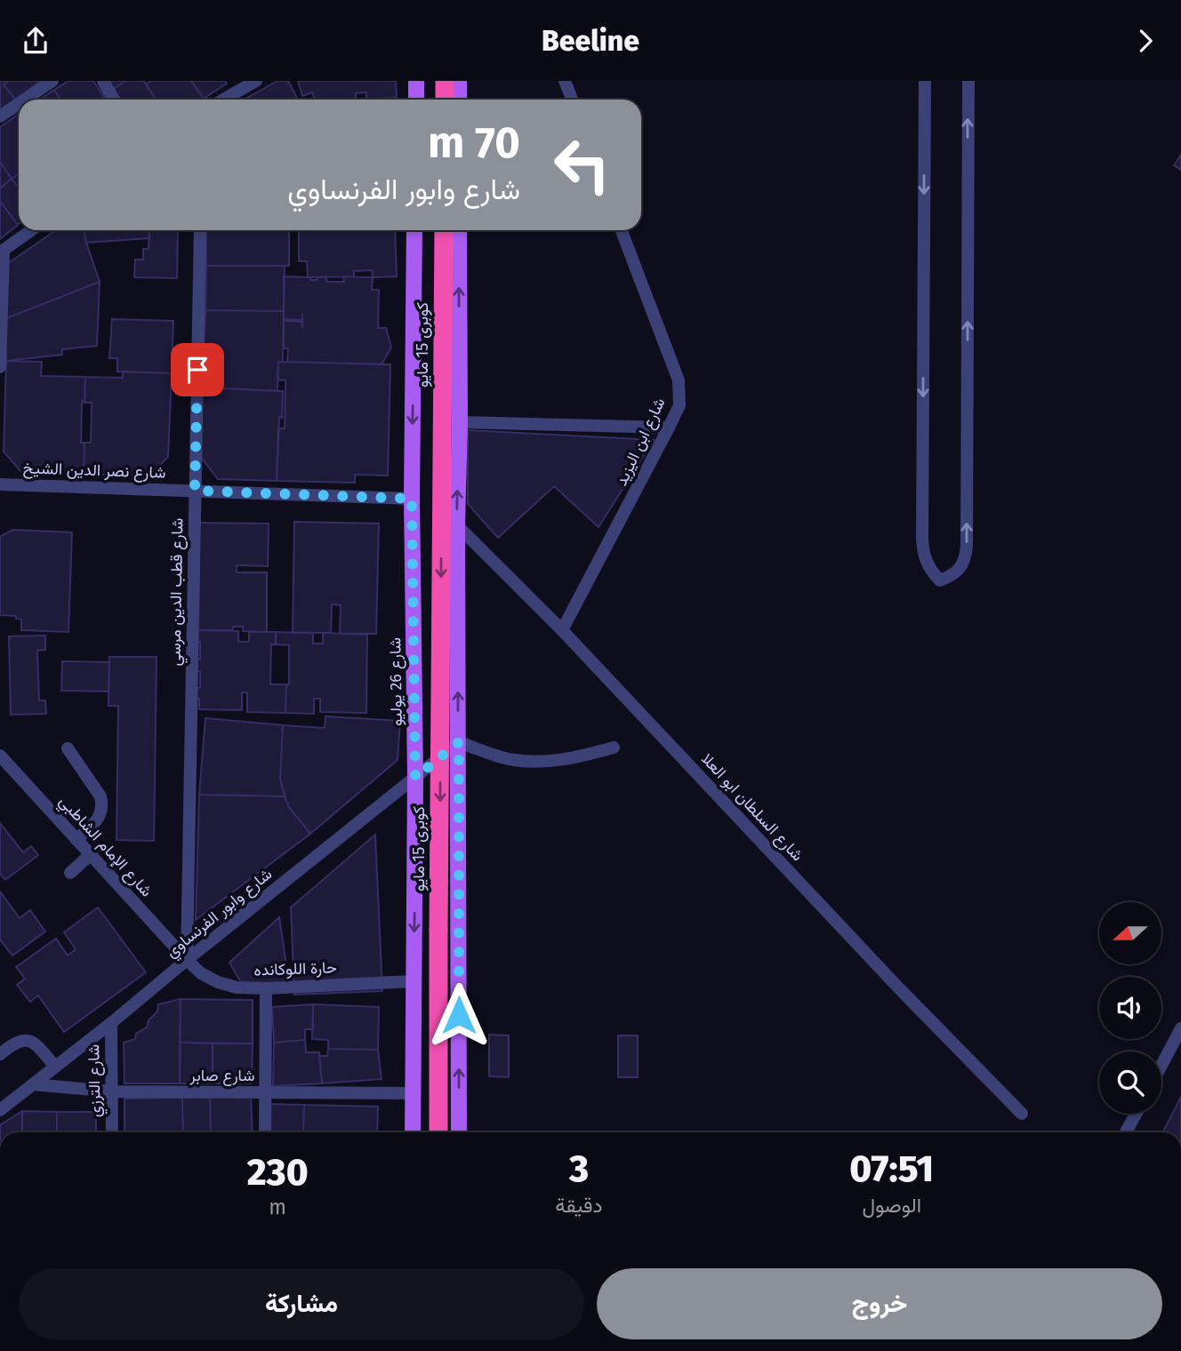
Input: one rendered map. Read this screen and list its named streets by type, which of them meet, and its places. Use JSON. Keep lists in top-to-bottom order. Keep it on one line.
{"streets":{"highway":["كوبرى 15 مايو"],"main road":["شارع 26 يوليو"],"street":["شارع ابن اليزيد","شارع نصر الدين الشيخ","شارع قطب الدين مرسي","شارع السلطان ابو العلا","شارع الإمام الشاطبي","شارع وابور الفرنساوي","حارة اللوكانده","شارع صابر","شارع الترزي"]},"crossings":[["شارع ابن اليزيد","شارع السلطان ابو العلا"],["شارع نصر الدين الشيخ","شارع قطب الدين مرسي"],["شارع نصر الدين الشيخ","شارع 26 يوليو"],["شارع قطب الدين مرسي","شارع الإمام الشاطبي"],["شارع قطب الدين مرسي","شارع وابور الفرنساوي"],["شارع قطب الدين مرسي","حارة اللوكانده"],["شارع 26 يوليو","شارع وابور الفرنساوي"],["شارع 26 يوليو","حارة اللوكانده"],["شارع 26 يوليو","شارع صابر"],["شارع الإمام الشاطبي","شارع وابور الفرنساوي"],["شارع الإمام الشاطبي","حارة اللوكانده"],["شارع وابور الفرنساوي","حارة اللوكانده"],["شارع وابور الفرنساوي","شارع صابر"],["شارع وابور الفرنساوي","شارع الترزي"],["شارع صابر","شارع الترزي"]],"one_way":["كوبرى 15 مايو"],"north":"left","page":{"header":"Beeline","turn":["70 m","شارع وابور الفرنساوي"],"eta":["07:51","الوصول","3","دقيقة","230","m"],"buttons":["خروج","مشاركة"]}}
